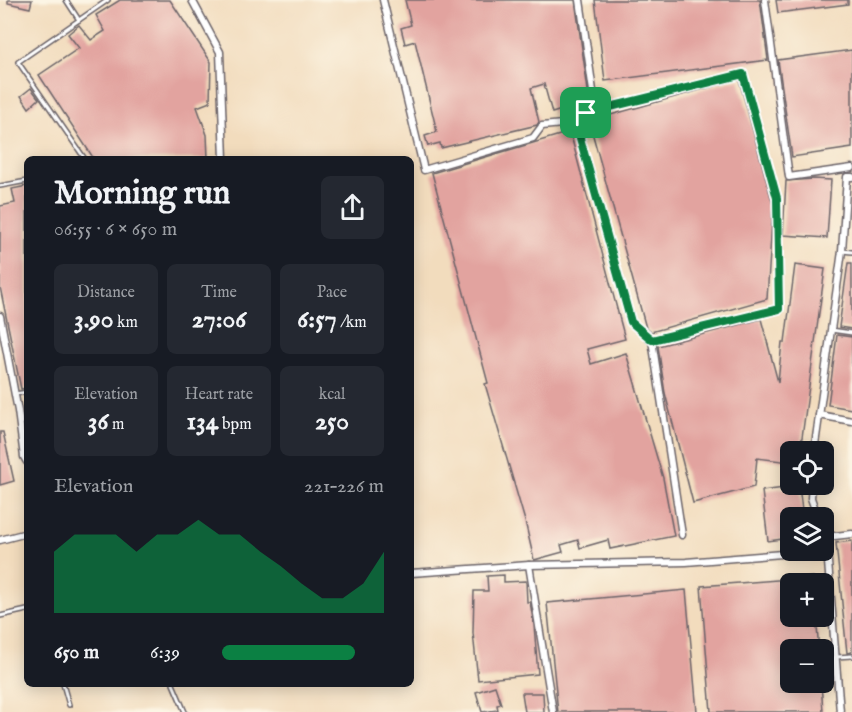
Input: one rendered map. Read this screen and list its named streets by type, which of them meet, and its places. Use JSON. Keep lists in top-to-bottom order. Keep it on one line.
{"page":{"heading":["Morning run","06:55 · 6 × 650 m"],"stats":[["Distance","3.90 km"],["Time","27:06"],["Pace","6:57 /km"],["Elevation","36 m"],["Heart rate","134 bpm"],["kcal","250"]],"map_buttons":["+","−"],"chart":["Elevation","221–226 m"],"list":[{"name":"650 m","note":"6:39"}]}}
